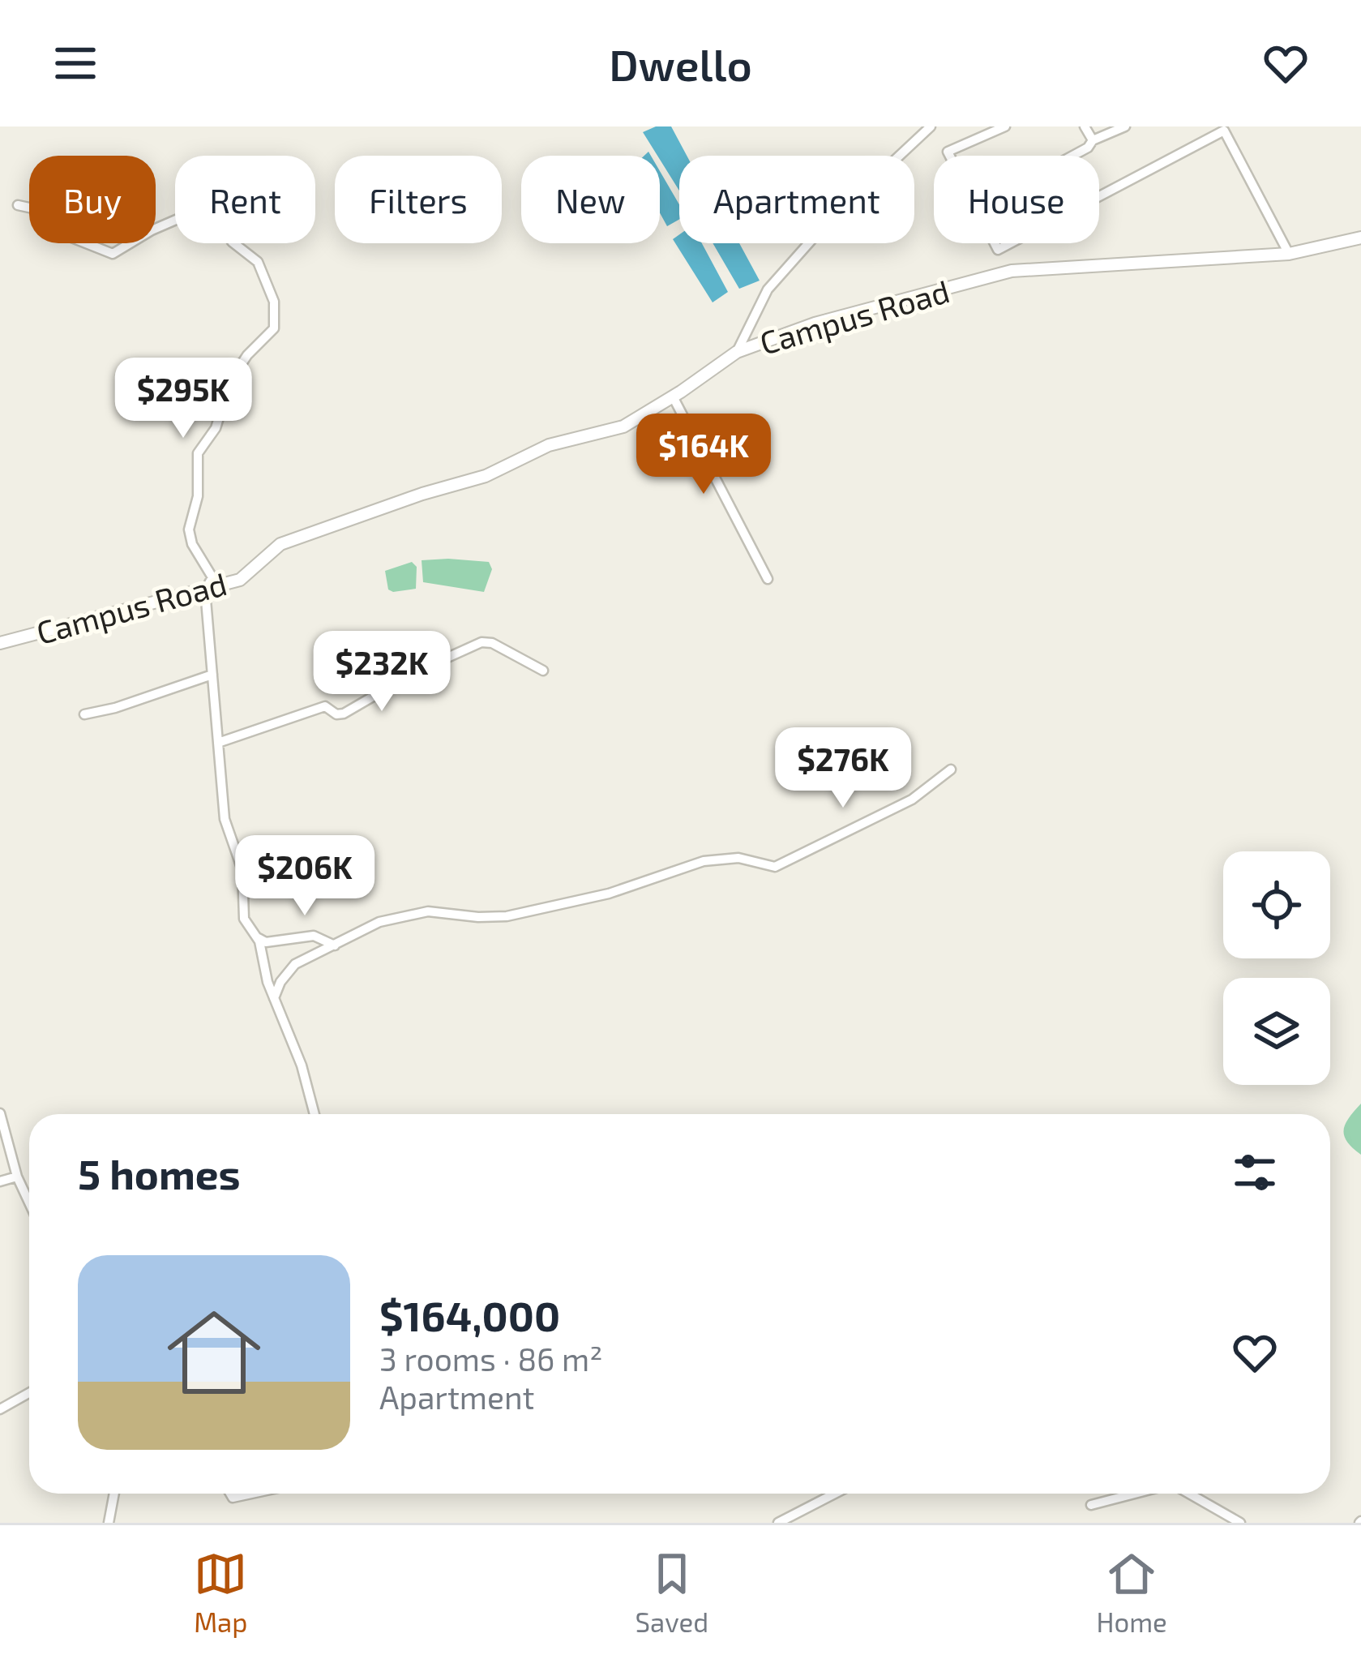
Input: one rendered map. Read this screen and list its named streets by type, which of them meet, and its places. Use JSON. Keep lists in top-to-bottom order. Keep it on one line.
{"streets":{"street":["Campus Road"]},"page":{"header":"Dwello","chip":["Buy","Rent","Filters","New","Apartment","House"],"price":["$295K","$164K","$232K","$276K","$206K"],"heading":"5 homes","list":[{"name":"$164,000","note":"3 rooms · 86 m² · Apartment"}],"tabs":["Map","Saved","Home"]}}
